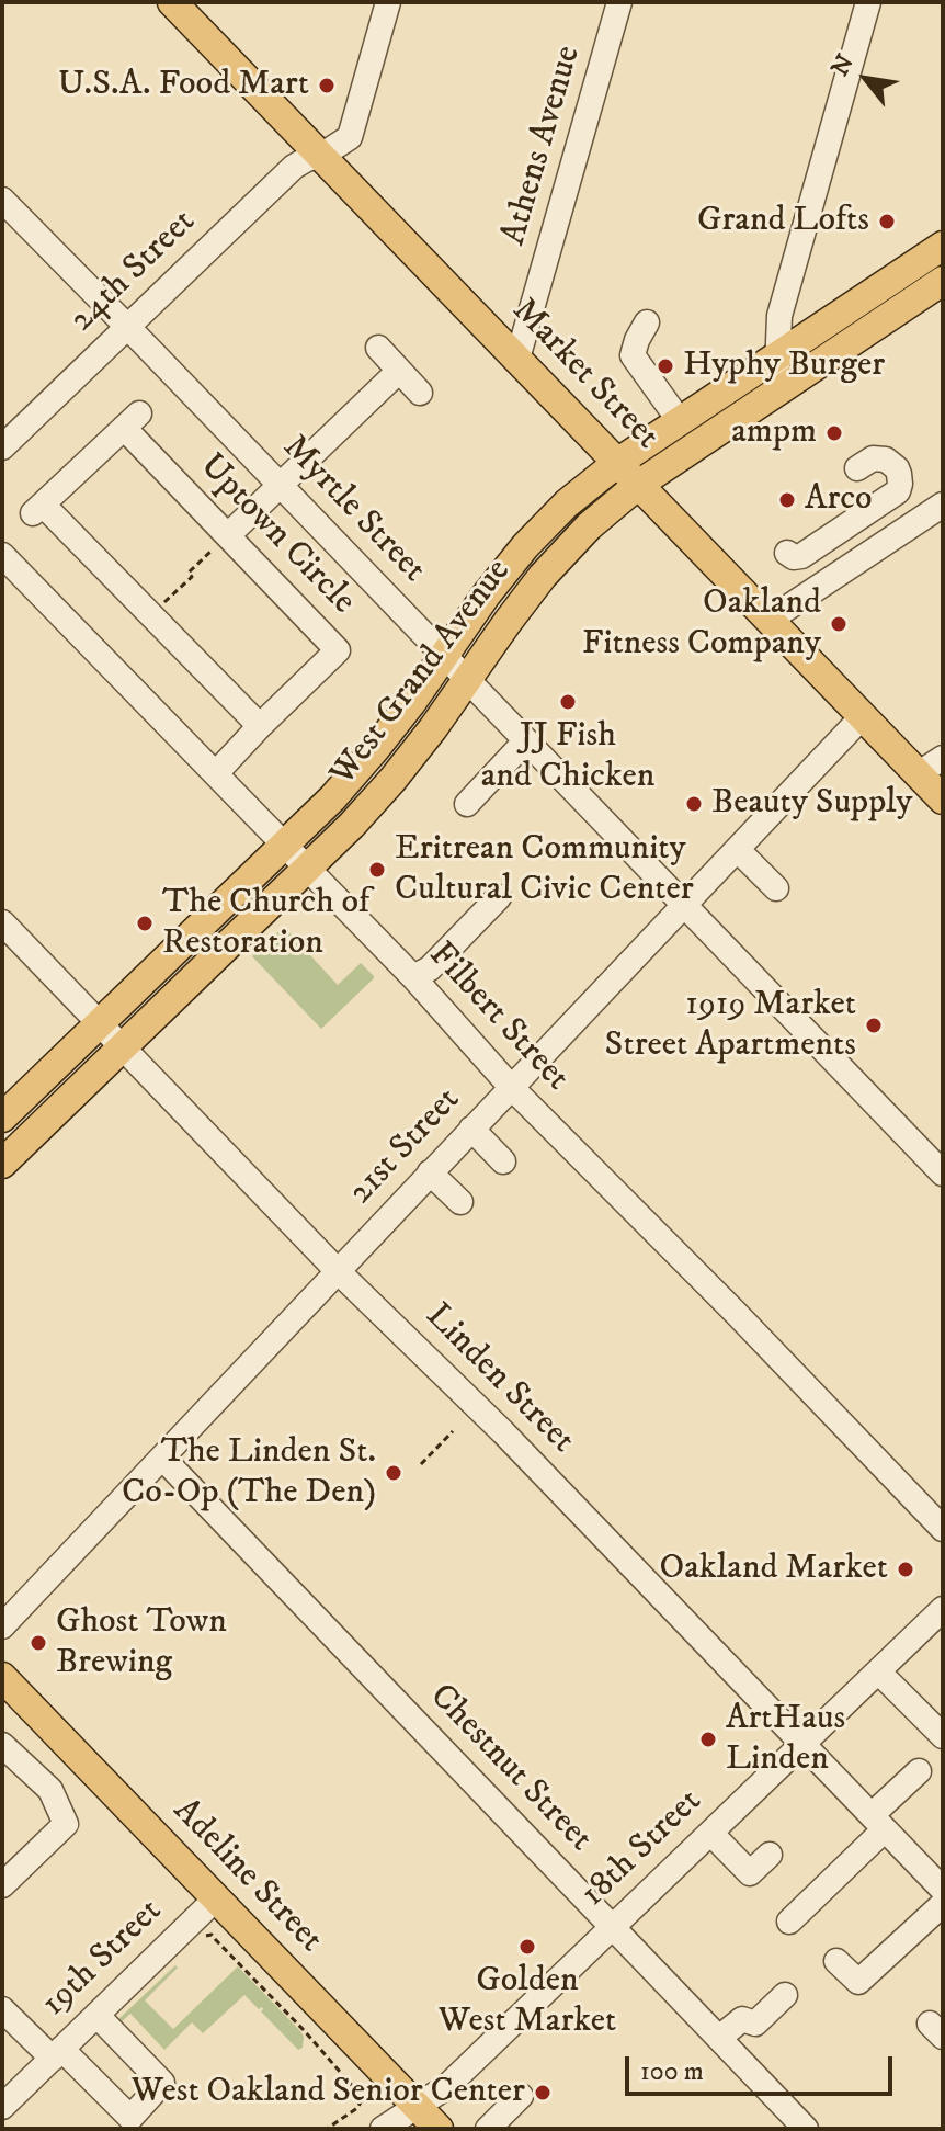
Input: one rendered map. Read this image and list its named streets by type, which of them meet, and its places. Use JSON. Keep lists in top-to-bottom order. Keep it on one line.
{"streets":{"main road":["Market Street","West Grand Avenue","Adeline Street"],"street":["Athens Avenue","24th Street","Myrtle Street","Uptown Circle","Filbert Street","21st Street","Linden Street","Chestnut Street","18th Street","19th Street"]},"crossings":[["Athens Avenue","Market Street"],["24th Street","Market Street"],["24th Street","Myrtle Street"],["Market Street","West Grand Avenue"],["Market Street","21st Street"],["Myrtle Street","West Grand Avenue"],["Myrtle Street","21st Street"],["Uptown Circle","Filbert Street"],["West Grand Avenue","Filbert Street"],["West Grand Avenue","Linden Street"],["Filbert Street","21st Street"],["21st Street","Linden Street"],["21st Street","Chestnut Street"],["Linden Street","18th Street"],["Chestnut Street","18th Street"],["18th Street","Adeline Street"],["Adeline Street","19th Street"]],"places":["U.S.A. Food Mart","Grand Lofts","Hyphy Burger","ampm","Arco","Oakland Fitness Company","JJ Fish and Chicken","Beauty Supply","Eritrean Community Cultural Civic Center","The Church of Restoration","1919 Market Street Apartments","The Linden St. Co-Op (The Den)","Oakland Market","Ghost Town Brewing","ArtHaus Linden","Golden West Market","West Oakland Senior Center"],"scale_bar":"100 m","north":"top left"}
